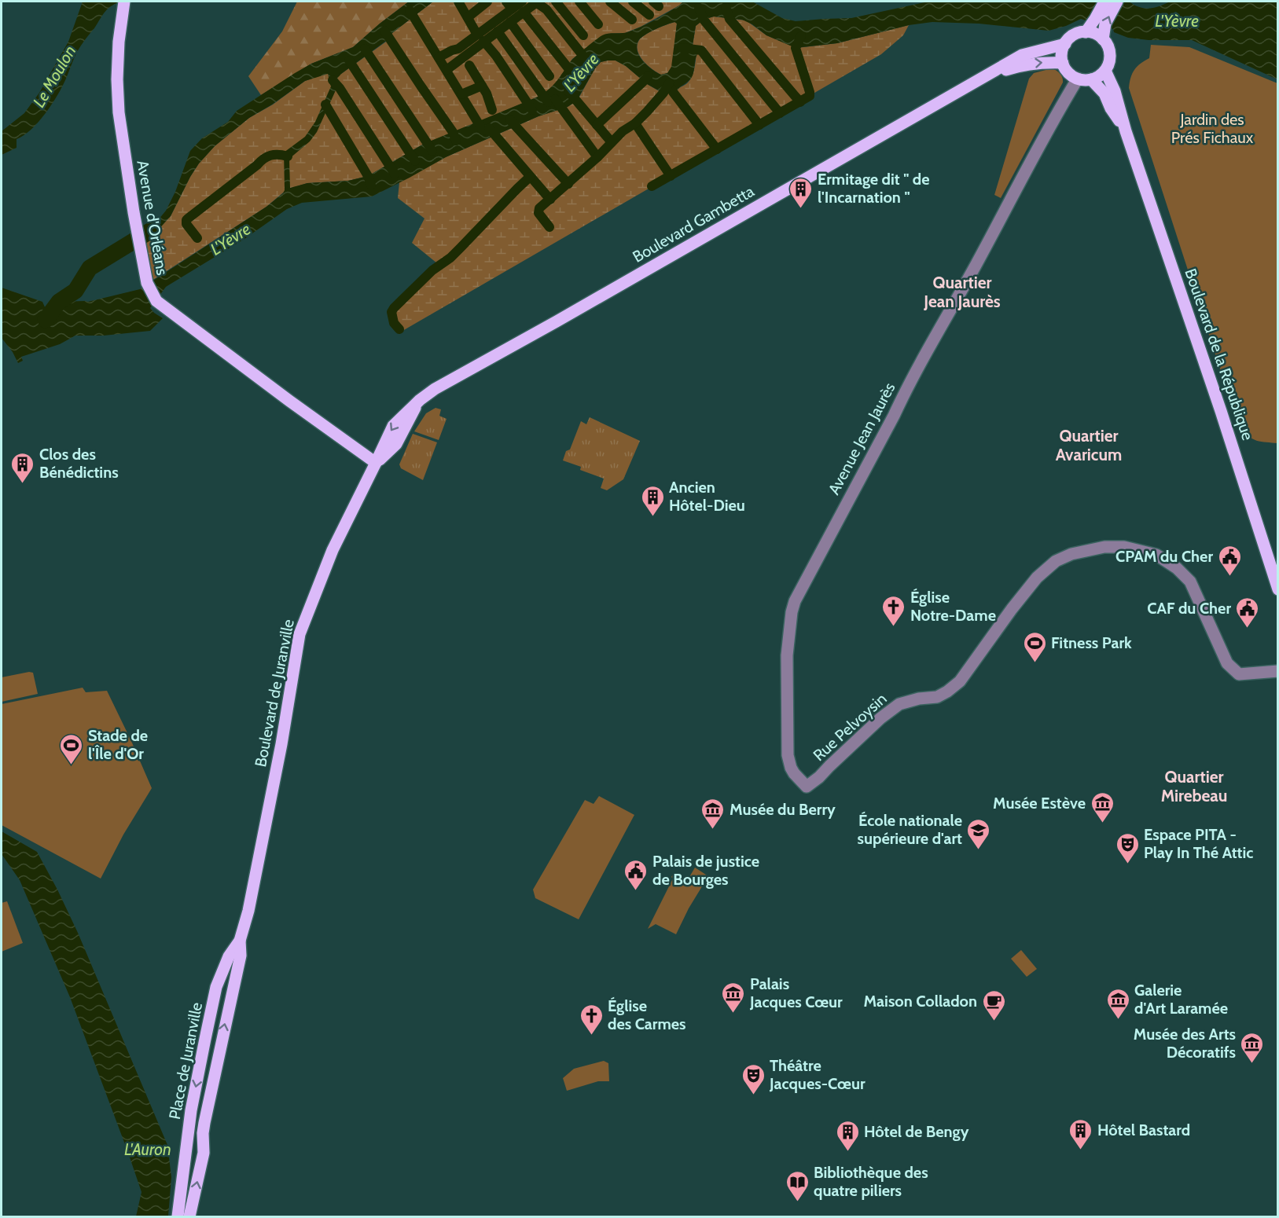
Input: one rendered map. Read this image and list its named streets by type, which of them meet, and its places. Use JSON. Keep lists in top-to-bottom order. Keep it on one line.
{"streets":{"main road":["Avenue d'Orléans","Boulevard Gambetta","Boulevard de la République","Boulevard de Juranville","Place de Juranville"],"street":["Avenue Jean Jaurès","Rue Pelvoysin"]},"crossings":[["Avenue d'Orléans","Boulevard Gambetta"],["Avenue d'Orléans","Boulevard de Juranville"],["Boulevard Gambetta","Boulevard de la République"],["Boulevard Gambetta","Avenue Jean Jaurès"],["Boulevard Gambetta","Boulevard de Juranville"],["Boulevard de la République","Avenue Jean Jaurès"],["Avenue Jean Jaurès","Rue Pelvoysin"],["Boulevard de Juranville","Place de Juranville"]],"districts":["Quartier Jean Jaurès","Quartier Avaricum","Quartier Mirebeau"],"water":["L'Yèvre","Le Moulon","L'Auron"],"parks":["Jardin des Prés Fichaux"],"places":{"building":["Ermitage dit \" de l'Incarnation \"","Clos des Bénédictins","Ancien Hôtel-Dieu","Hôtel Bastard","Hôtel de Bengy"],"public building":["CPAM du Cher","CAF du Cher","Palais de justice de Bourges"],"church":["Église Notre-Dame","Église des Carmes"],"sports":["Fitness Park","Stade de l'Île d'Or"],"museum":["Musée Estève","Musée du Berry","Palais Jacques Cœur","Galerie d'Art Laramée","Musée des Arts Décoratifs"],"school or university":["École nationale supérieure d'art"],"theatre":["Espace PITA - Play In Thé Attic","Théâtre Jacques-Cœur"],"cafe":["Maison Colladon"],"library":["Bibliothèque des quatre piliers"]}}
